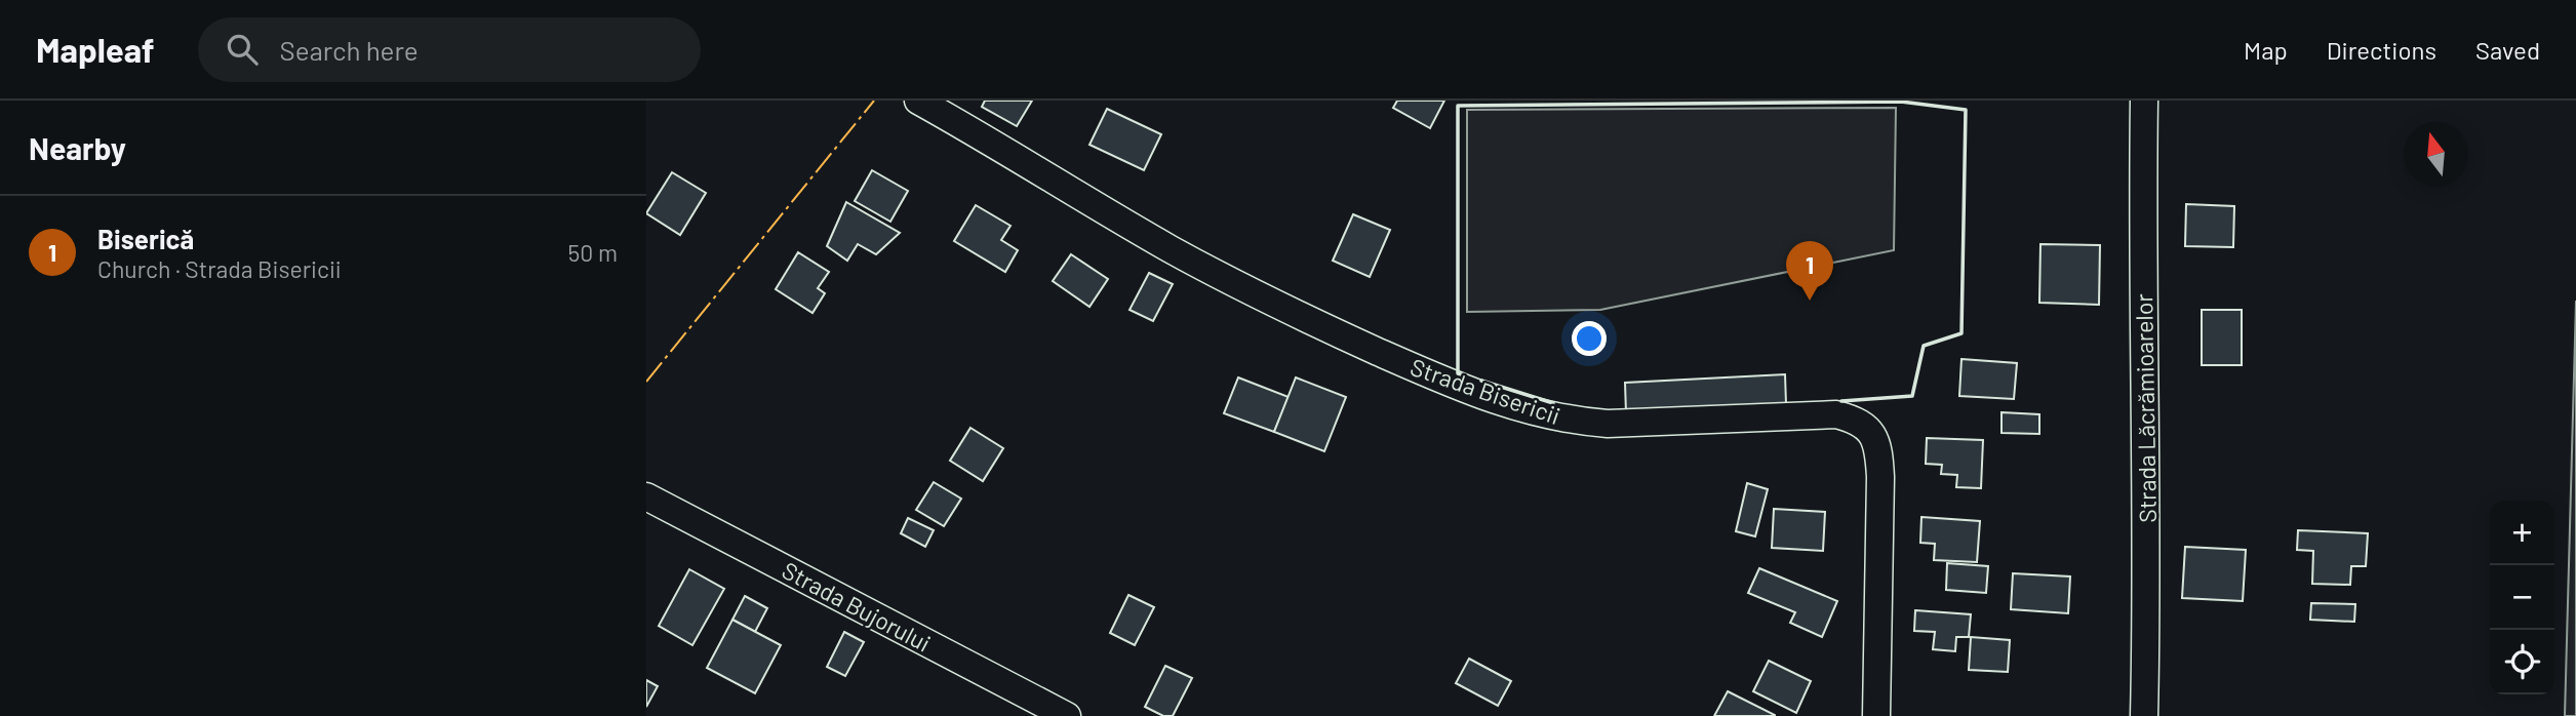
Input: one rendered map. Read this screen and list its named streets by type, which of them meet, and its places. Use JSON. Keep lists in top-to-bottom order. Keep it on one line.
{"streets":{"street":["Strada Bisericii","Strada Lăcrămioarelor","Strada Bujorului"]},"north":"top","page":{"header":"Mapleaf","search":"Search here","nav":["Map","Directions","Saved"],"heading":"Nearby","list":[{"mark":"1","name":"Biserică","note":"Church · Strada Bisericii","value":"50 m"}],"pins":"1","map_buttons":["+","−"]}}
